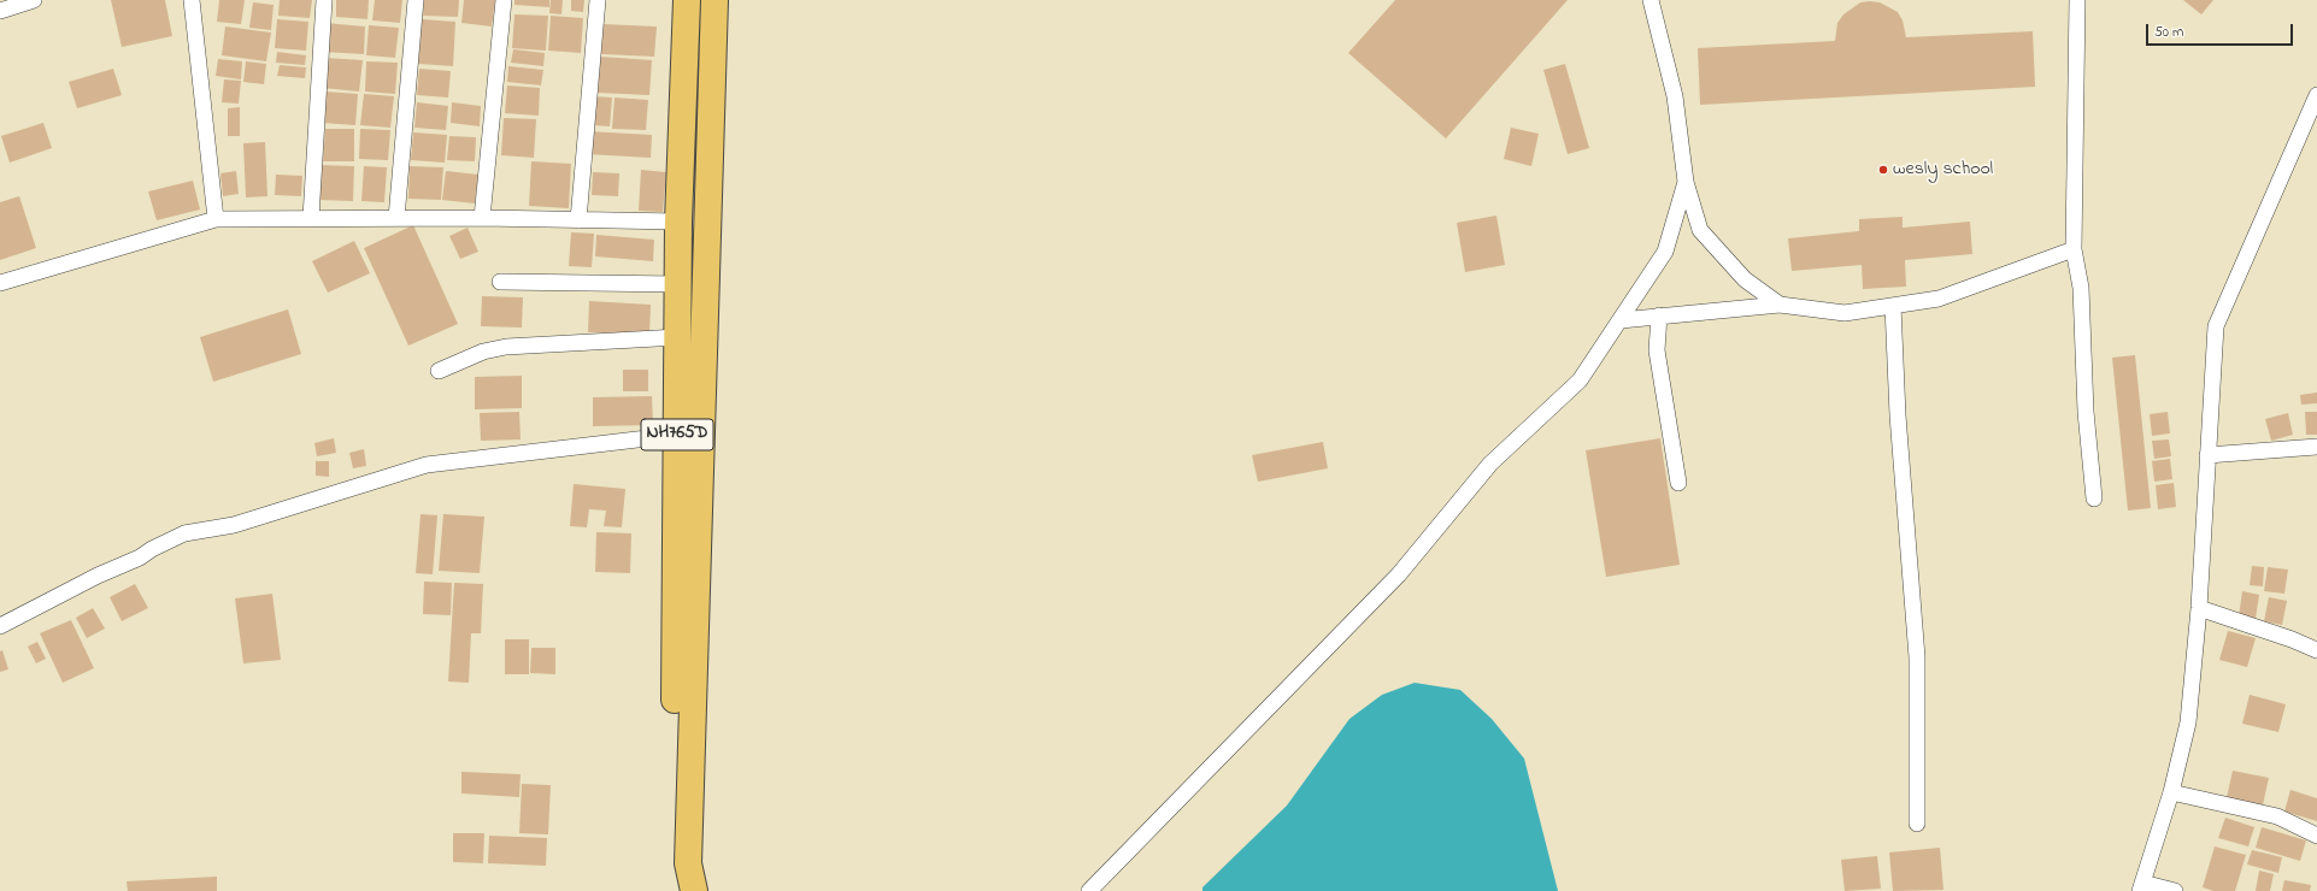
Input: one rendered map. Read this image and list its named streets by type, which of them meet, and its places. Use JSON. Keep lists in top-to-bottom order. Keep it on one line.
{"streets":{"highway":["NH765D"]},"places":["wesly school"],"scale_bar":"50 m"}
